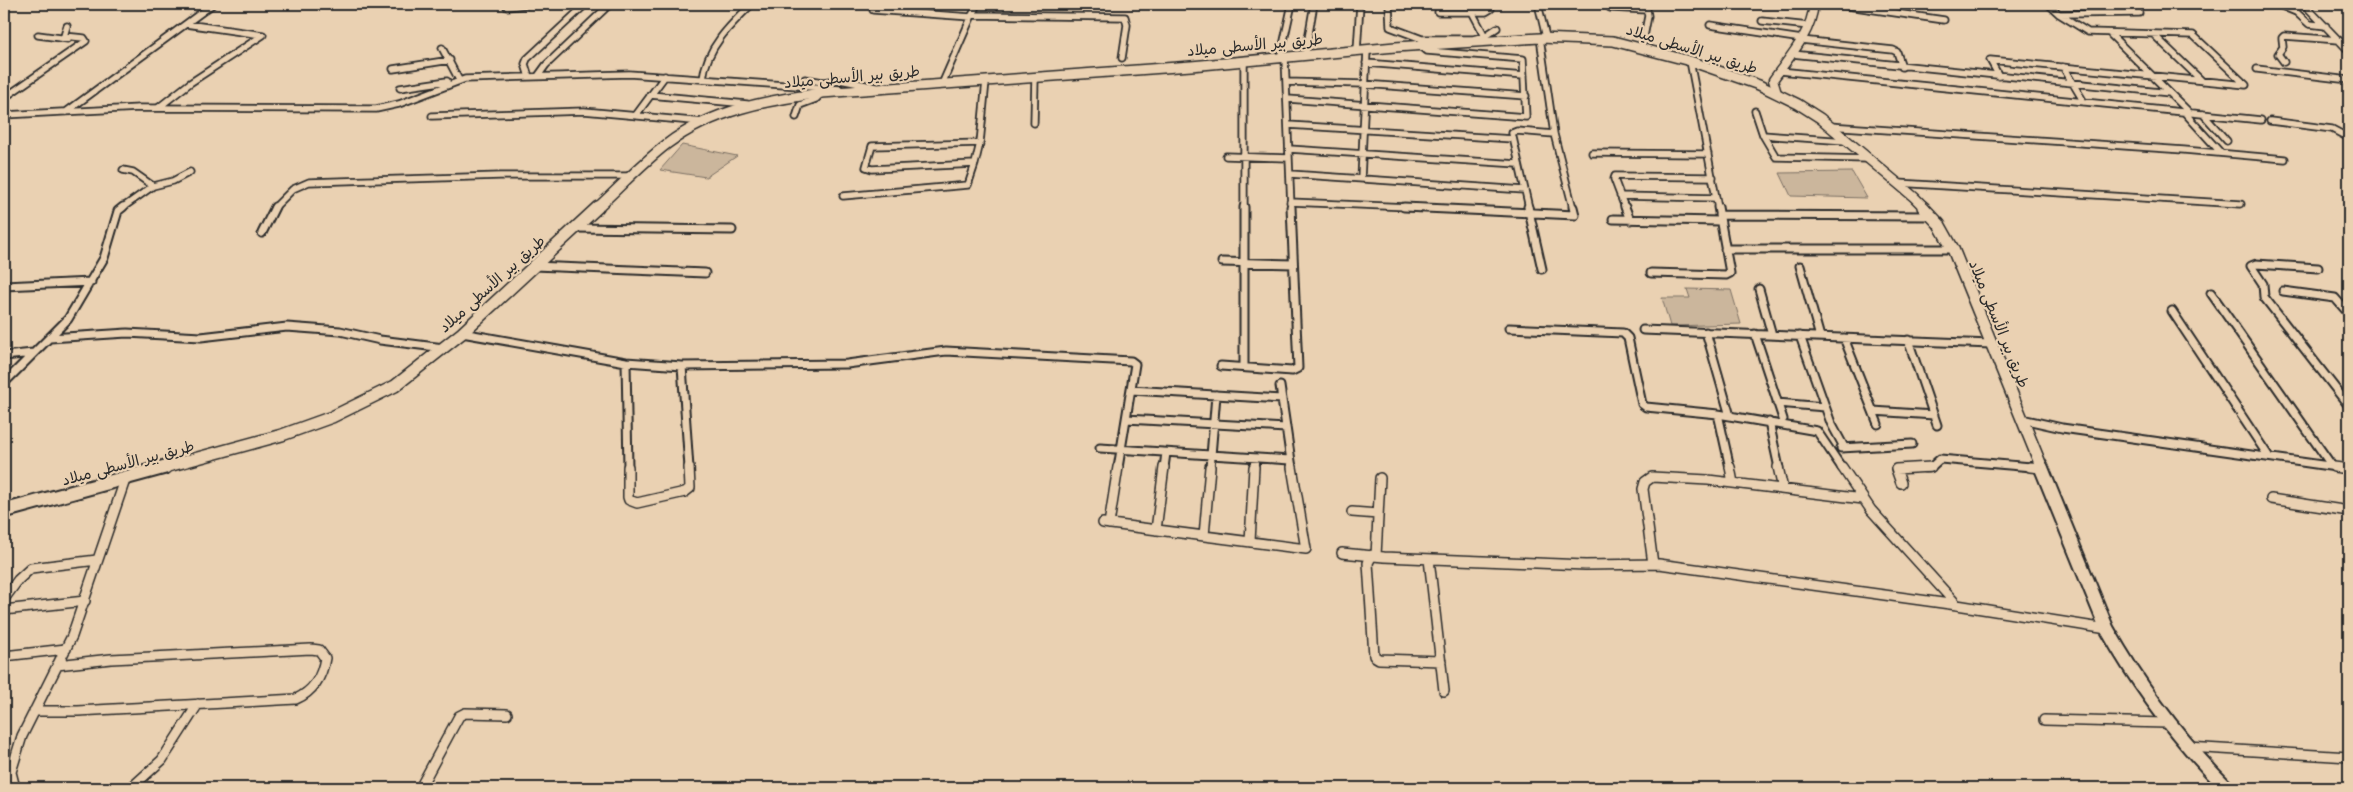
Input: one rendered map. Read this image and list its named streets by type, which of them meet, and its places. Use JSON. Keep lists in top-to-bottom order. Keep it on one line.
{"streets":{"main road":["طريق بير الأسطى ميلاد"]}}
